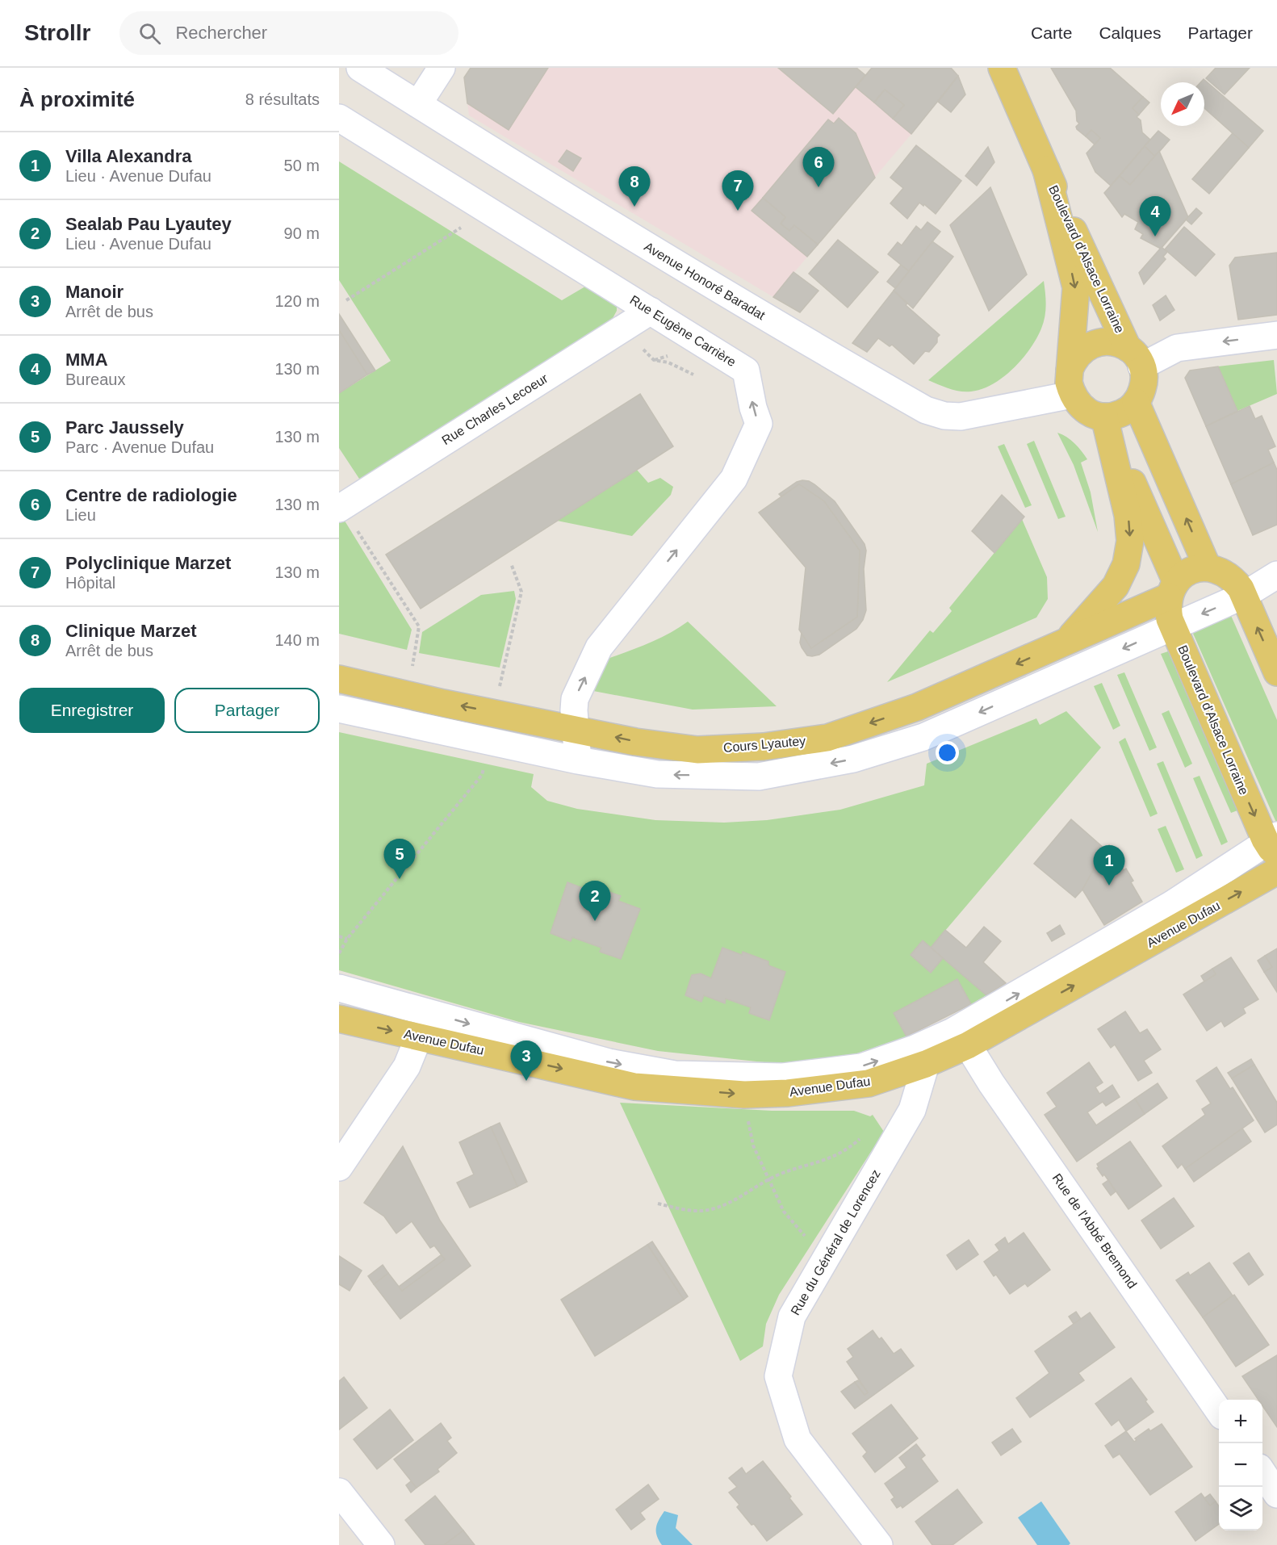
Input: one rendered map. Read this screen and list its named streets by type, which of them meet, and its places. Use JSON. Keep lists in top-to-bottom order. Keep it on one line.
{"streets":{"main road":["Boulevard d'Alsace Lorraine","Cours Lyautey","Avenue Dufau"],"street":["Avenue Honoré Baradat","Rue Eugène Carrière","Rue Charles Lecoeur","Rue de l'Abbé Bremond","Rue du Général de Lorencez"]},"crossings":[["Boulevard d'Alsace Lorraine","Avenue Honoré Baradat"],["Boulevard d'Alsace Lorraine","Cours Lyautey"],["Rue Eugène Carrière","Rue Charles Lecoeur"],["Rue Eugène Carrière","Cours Lyautey"],["Avenue Dufau","Rue de l'Abbé Bremond"],["Avenue Dufau","Rue du Général de Lorencez"]],"one_way":["Rue Eugène Carrière","Cours Lyautey","Avenue Dufau"],"north":"bottom left","page":{"header":"Strollr","search":"Rechercher","nav":["Carte","Calques","Partager"],"heading":["À proximité","8 résultats"],"list":[{"mark":"1","name":"Villa Alexandra","note":"Lieu · Avenue Dufau","value":"50 m"},{"mark":"2","name":"Sealab Pau Lyautey","note":"Lieu · Avenue Dufau","value":"90 m"},{"mark":"3","name":"Manoir","note":"Arrêt de bus","value":"120 m"},{"mark":"4","name":"MMA","note":"Bureaux","value":"130 m"},{"mark":"5","name":"Parc Jaussely","note":"Parc · Avenue Dufau","value":"130 m"},{"mark":"6","name":"Centre de radiologie","note":"Lieu","value":"130 m"},{"mark":"7","name":"Polyclinique Marzet","note":"Hôpital","value":"130 m"},{"mark":"8","name":"Clinique Marzet","note":"Arrêt de bus","value":"140 m"}],"pins":["6","8","7","4","5","1","2","3"],"buttons":["Enregistrer","Partager"],"map_buttons":["+","−"]}}
